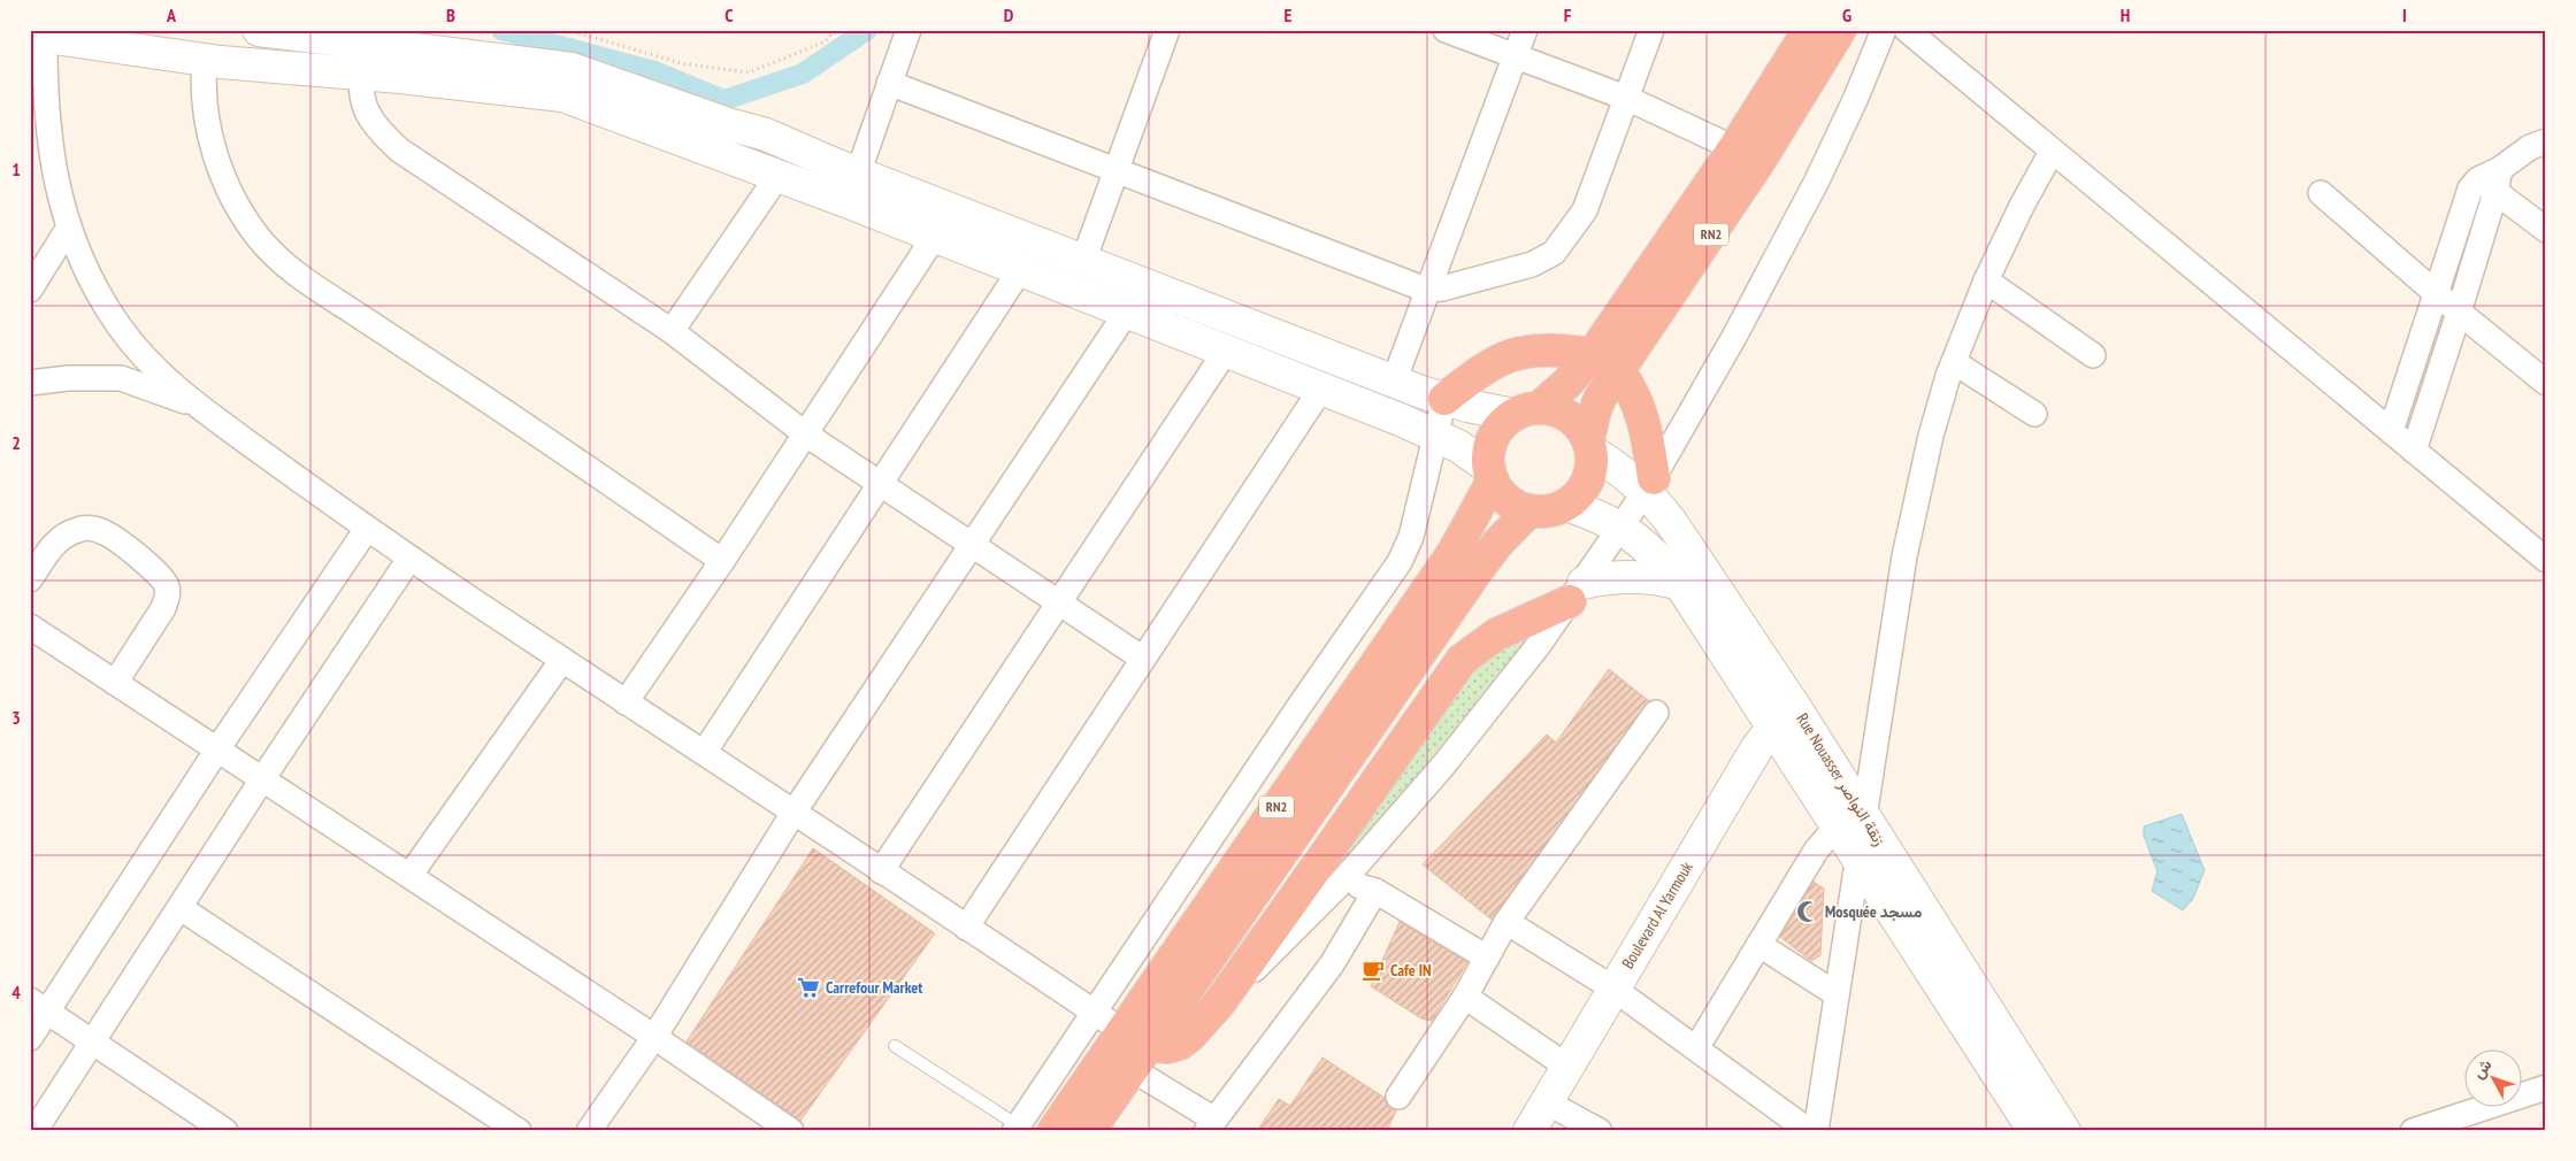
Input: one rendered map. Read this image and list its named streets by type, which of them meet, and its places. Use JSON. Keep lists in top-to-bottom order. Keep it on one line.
{"streets":{"highway":["RN2"],"main road":["Rue Nouasser زنقة النواصر","Boulevard Al Yarmouk"]},"crossings":[["RN2","Rue Nouasser زنقة النواصر"],["Rue Nouasser زنقة النواصر","Boulevard Al Yarmouk"]],"places":{"mosque":["Mosquée مسجد"],"cafe":["Cafe IN"],"supermarket":["Carrefour Market"]},"north":"top left","grid":{"columns":["A","B","C","D","E","F","G","H","I"],"rows":["1","2","3","4"]}}
